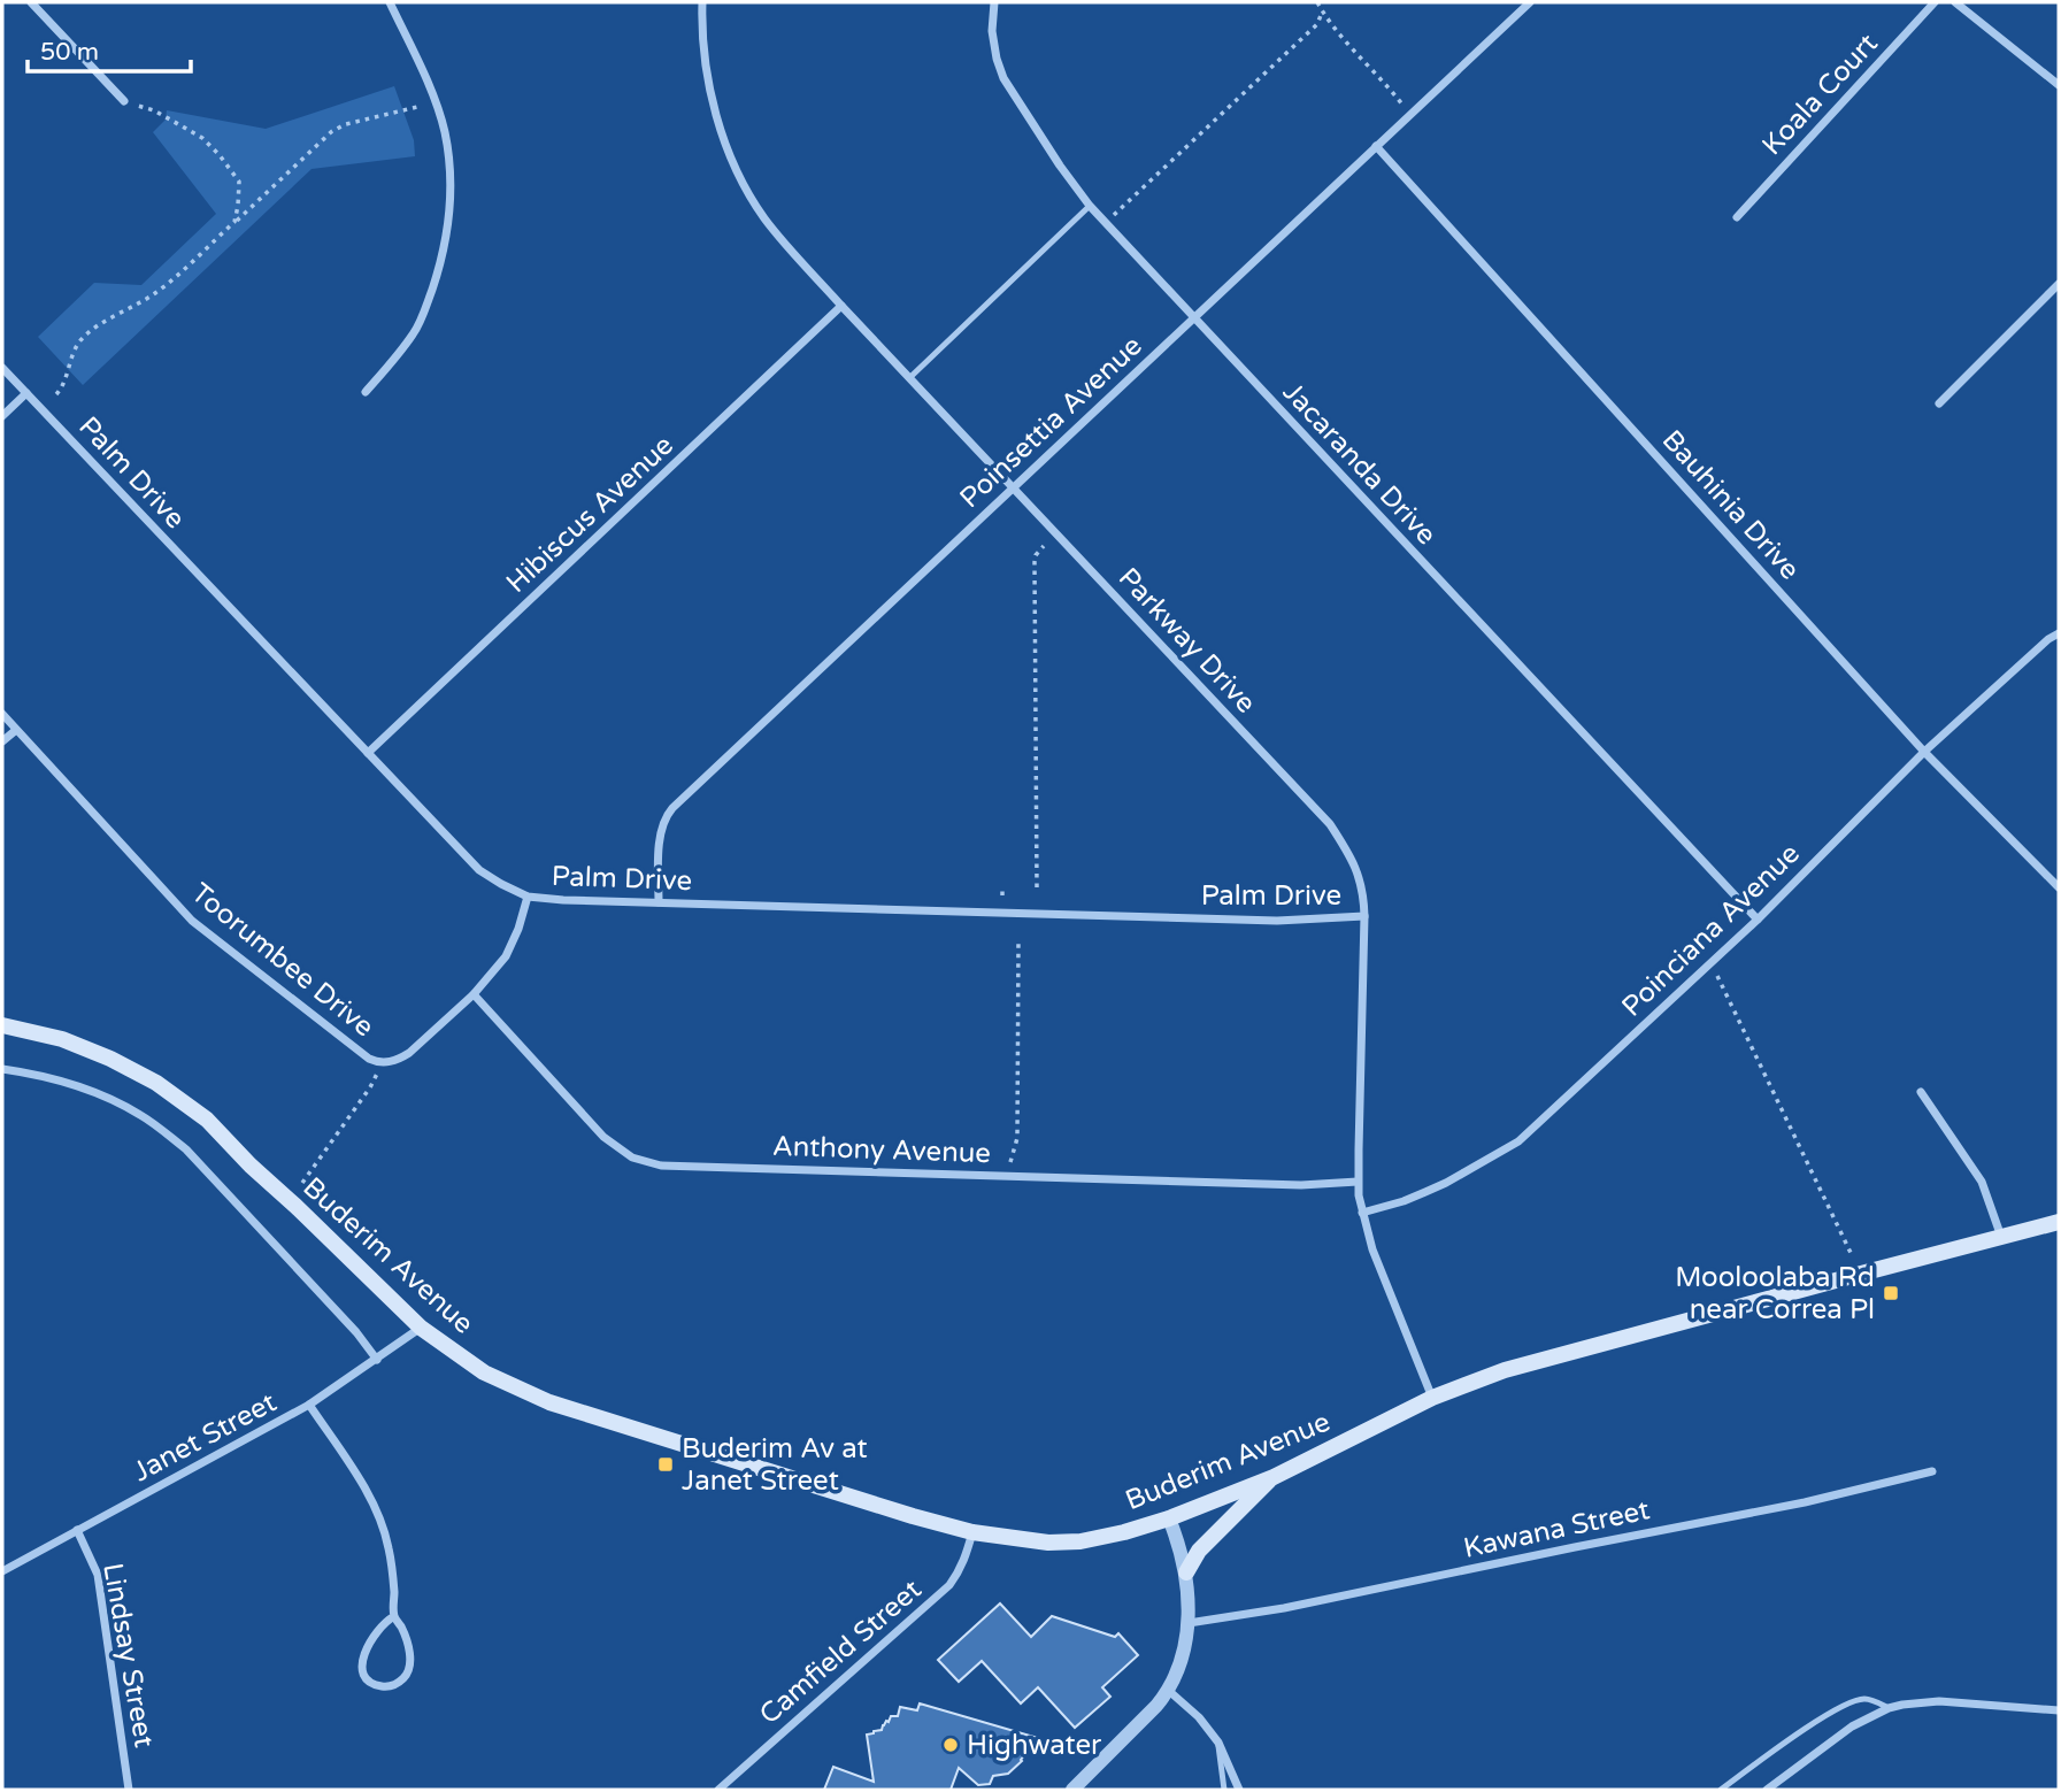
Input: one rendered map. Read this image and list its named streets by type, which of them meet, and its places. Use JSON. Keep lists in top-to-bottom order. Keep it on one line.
{"streets":{"main road":["Buderim Avenue"],"street":["Koala Court","Poinsettia Avenue","Jacaranda Drive","Palm Drive","Bauhinia Drive","Hibiscus Avenue","Parkway Drive","Poinciana Avenue","Toorumbee Drive","Anthony Avenue","Janet Street","Kawana Street","Camfield Street","Lindsay Street"]},"crossings":[["Poinsettia Avenue","Jacaranda Drive"],["Poinsettia Avenue","Palm Drive"],["Poinsettia Avenue","Bauhinia Drive"],["Poinsettia Avenue","Parkway Drive"],["Jacaranda Drive","Poinciana Avenue"],["Palm Drive","Hibiscus Avenue"],["Palm Drive","Parkway Drive"],["Palm Drive","Toorumbee Drive"],["Bauhinia Drive","Poinciana Avenue"],["Hibiscus Avenue","Parkway Drive"],["Parkway Drive","Poinciana Avenue"],["Parkway Drive","Anthony Avenue"],["Parkway Drive","Buderim Avenue"],["Toorumbee Drive","Anthony Avenue"],["Buderim Avenue","Janet Street"],["Buderim Avenue","Camfield Street"],["Janet Street","Lindsay Street"]],"places":{"transit":["Mooloolaba Rd near Correa Pl","Buderim Av at Janet Street"],"other":["Highwater"]},"scale_bar":"50 m"}
